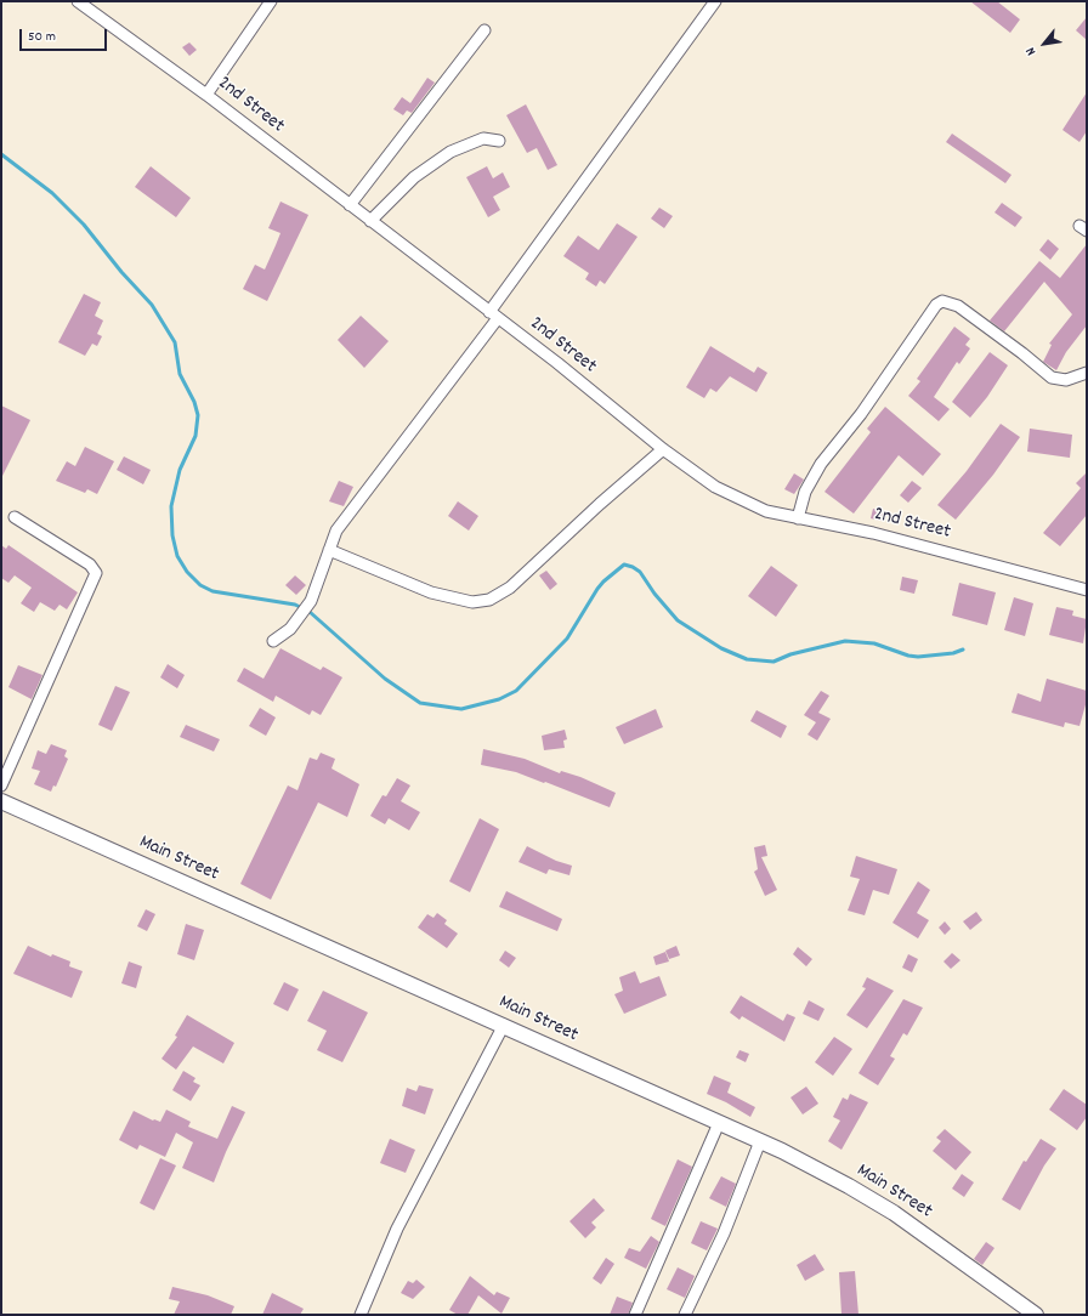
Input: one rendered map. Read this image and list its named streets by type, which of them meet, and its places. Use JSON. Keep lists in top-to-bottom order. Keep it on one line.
{"streets":{"main road":["Main Street"],"street":["2nd Street"]},"scale_bar":"50 m","north":"bottom left"}
